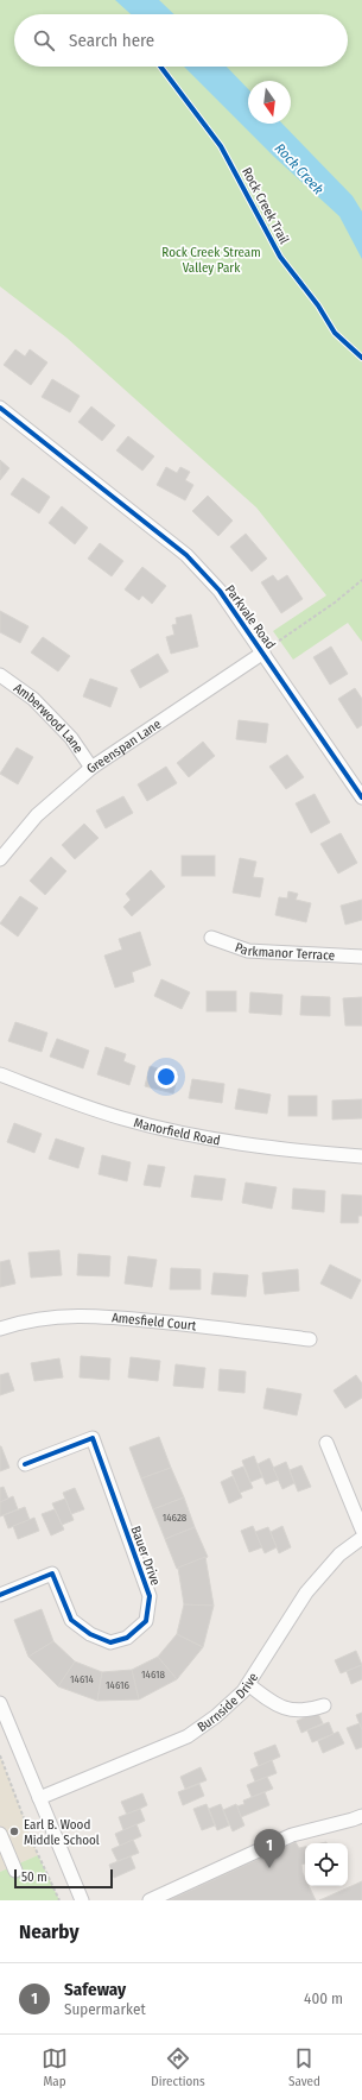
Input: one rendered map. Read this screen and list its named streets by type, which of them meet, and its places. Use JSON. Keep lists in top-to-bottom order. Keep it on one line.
{"streets":{"street":["Parkvale Road","Amberwood Lane","Greenspan Lane","Parkmanor Terrace","Manorfield Road","Amesfield Court","Bauer Drive","Burnside Drive"],"cycle path":["Rock Creek Trail"]},"crossings":[["Parkvale Road","Greenspan Lane"],["Amberwood Lane","Greenspan Lane"]],"water":["Rock Creek"],"parks":["Rock Creek Stream Valley Park"],"places":["Earl B. Wood Middle School"],"house_numbers":["14628","14618","14614","14616"],"scale_bar":"50 m","north":"bottom","page":{"search":"Search here","pins":"1","scale":"50 m","heading":"Nearby","list":[{"mark":"1","name":"Safeway","note":"Supermarket","value":"400 m"}],"nav":["Map","Directions","Saved"]}}
